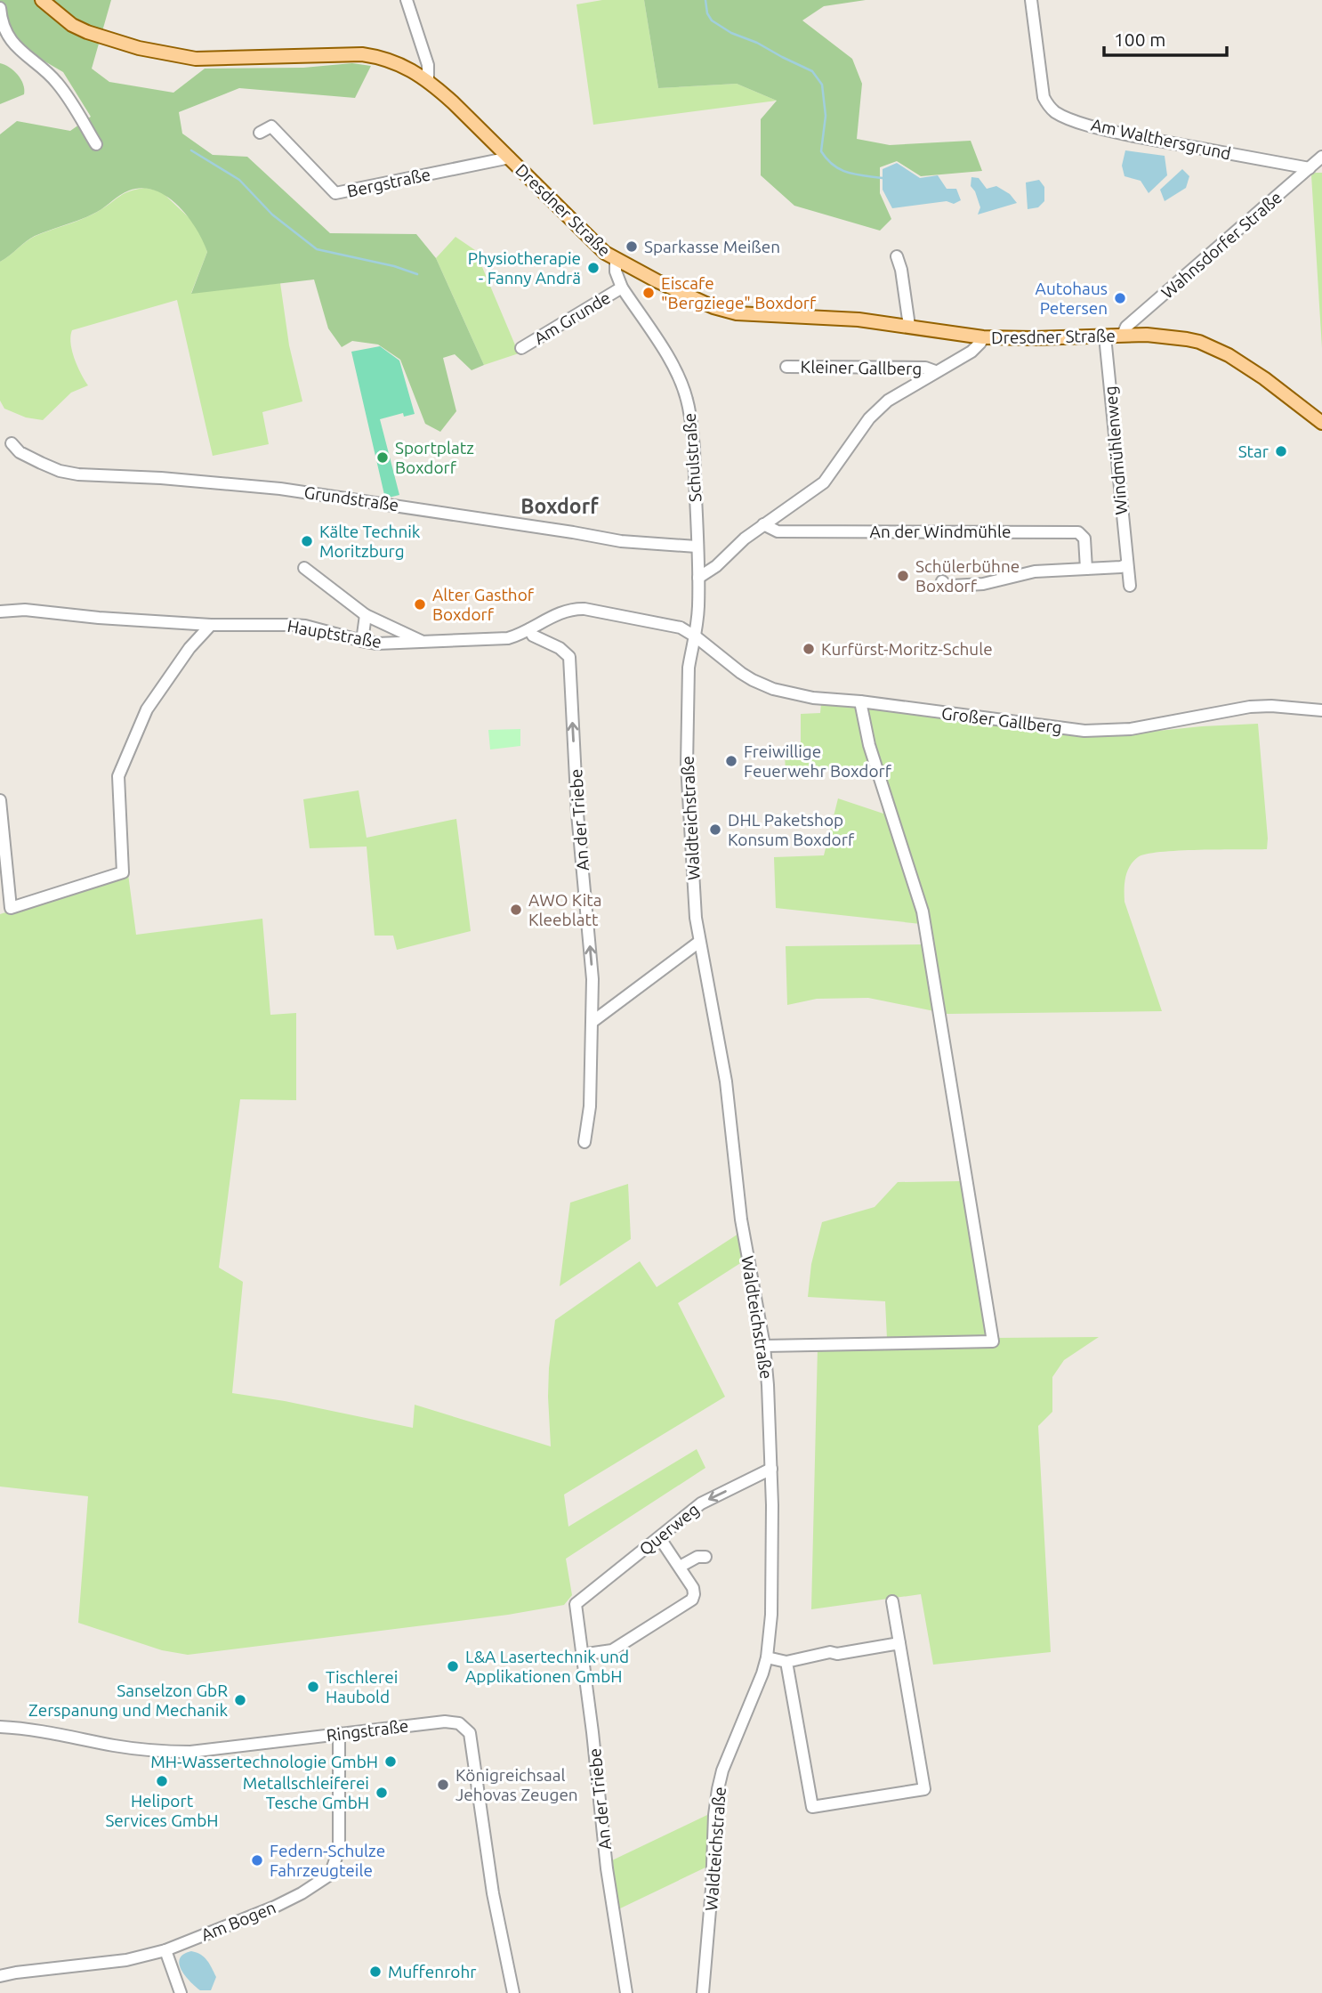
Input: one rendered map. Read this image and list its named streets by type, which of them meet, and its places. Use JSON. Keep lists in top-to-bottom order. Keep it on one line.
{"streets":{"main road":["Dresdner Straße"],"street":["Am Walthersgrund","Bergstraße","Wahnsdorfer Straße","Am Grunde","Kleiner Gallberg","Windmühlenweg","Schulstraße","Grundstraße","An der Windmühle","Hauptstraße","Großer Gallberg","Waldteichstraße","An der Triebe","Querweg","Ringstraße","Am Bogen"]},"crossings":[["Am Walthersgrund","Wahnsdorfer Straße"],["Bergstraße","Dresdner Straße"],["Dresdner Straße","Wahnsdorfer Straße"],["Dresdner Straße","Kleiner Gallberg"],["Dresdner Straße","Windmühlenweg"],["Dresdner Straße","Schulstraße"],["Am Grunde","Schulstraße"],["Kleiner Gallberg","Schulstraße"],["Kleiner Gallberg","An der Windmühle"],["Schulstraße","Grundstraße"],["Schulstraße","Hauptstraße"],["Schulstraße","Großer Gallberg"],["Schulstraße","Waldteichstraße"],["Hauptstraße","Großer Gallberg"],["Hauptstraße","Waldteichstraße"],["Hauptstraße","An der Triebe"],["Großer Gallberg","Waldteichstraße"],["Waldteichstraße","Querweg"],["An der Triebe","Querweg"],["Ringstraße","Am Bogen"]],"one_way":["An der Triebe","Querweg"],"districts":["Boxdorf"],"places":["Sparkasse Meißen","Physiotherapie - Fanny Andrä","Eiscafe \"Bergziege\" Boxdorf","Autohaus Petersen","Star","Sportplatz Boxdorf","Kälte Technik Moritzburg","Schülerbühne Boxdorf","Alter Gasthof Boxdorf","Kurfürst-Moritz-Schule","Freiwillige Feuerwehr Boxdorf","DHL Paketshop Konsum Boxdorf","AWO Kita Kleeblatt","L&A Lasertechnik und Applikationen GmbH","Tischlerei Haubold","Sanselzon GbR Zerspanung und Mechanik","MH-Wassertechnologie GmbH","Heliport Services GmbH","Königreichsaal Jehovas Zeugen","Metallschleiferei Tesche GmbH","Federn-Schulze Fahrzeugteile","Muffenrohr"],"scale_bar":"100 m"}
